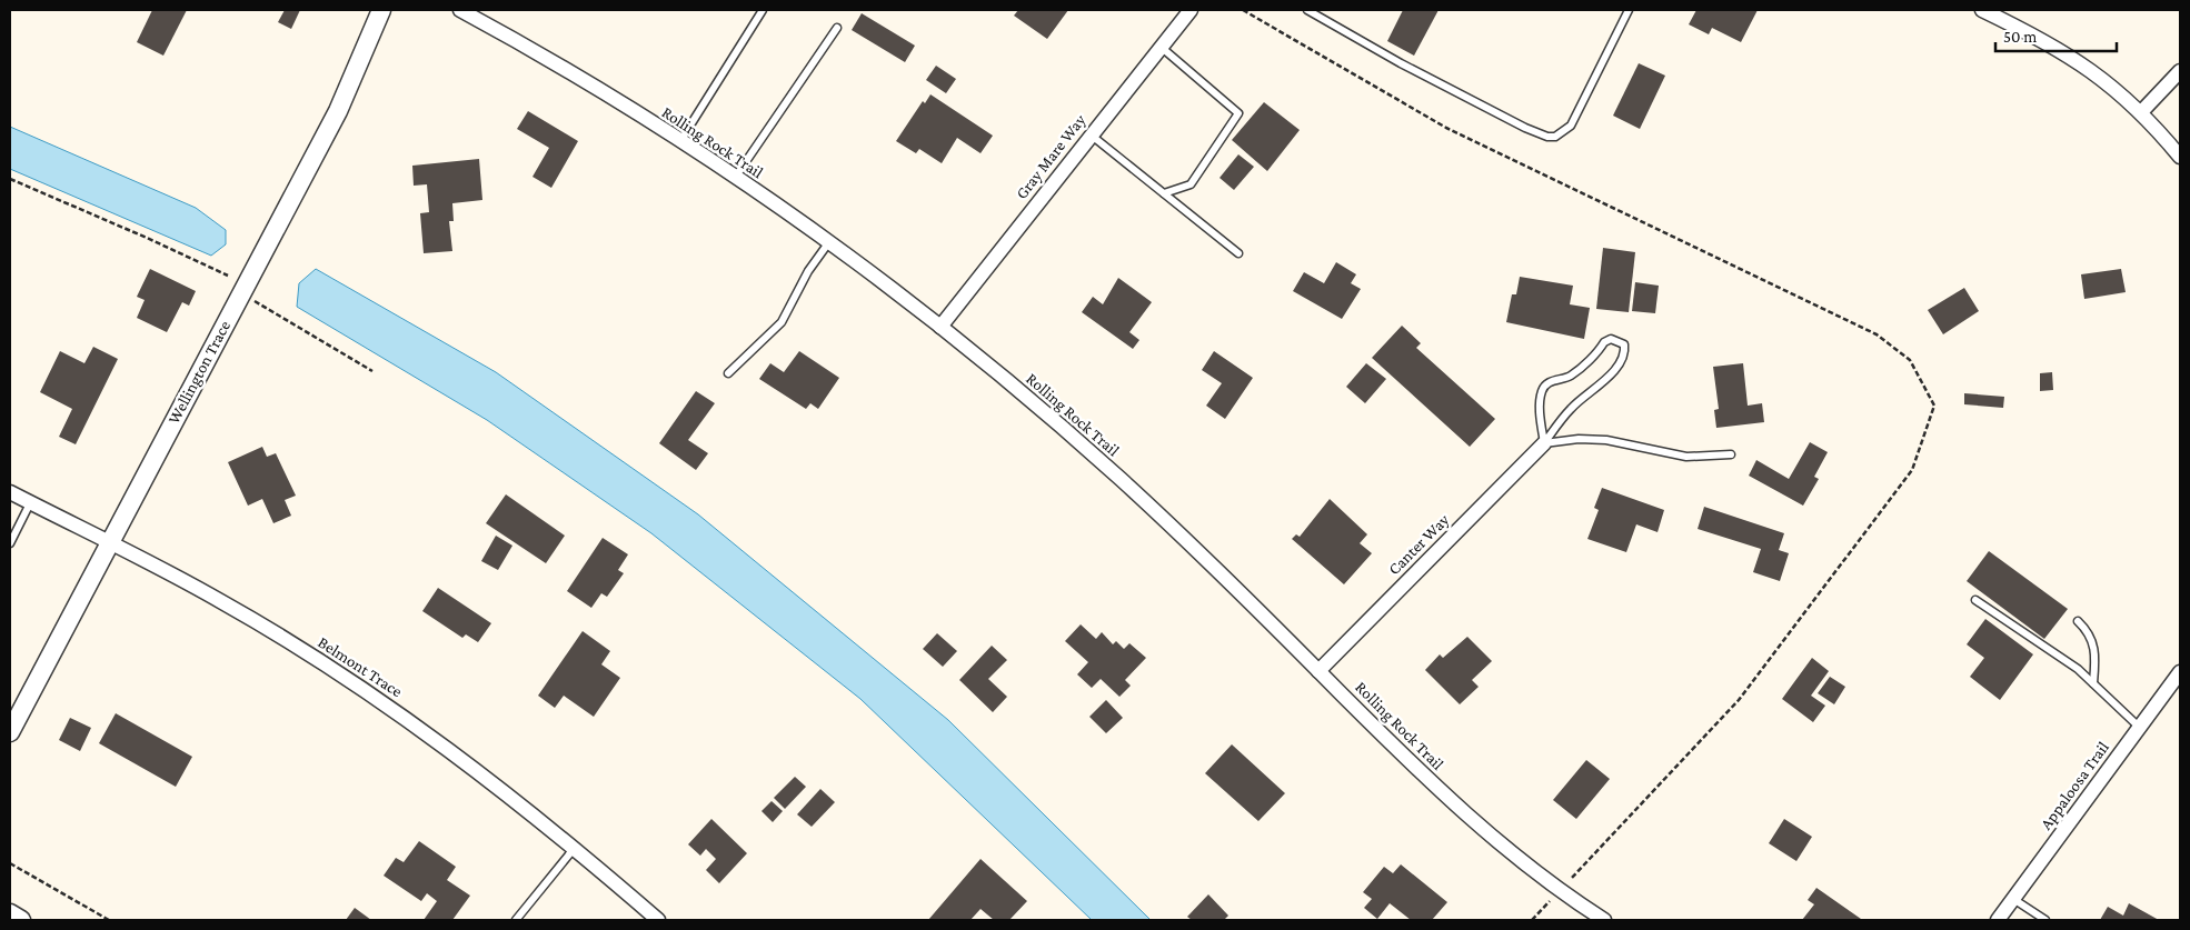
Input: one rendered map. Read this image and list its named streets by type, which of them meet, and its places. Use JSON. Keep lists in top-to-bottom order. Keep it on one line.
{"streets":{"street":["Rolling Rock Trail","Gray Mare Way","Wellington Trace","Canter Way","Belmont Trace","Appaloosa Trail"]},"crossings":[["Rolling Rock Trail","Gray Mare Way"],["Rolling Rock Trail","Canter Way"],["Wellington Trace","Belmont Trace"]],"scale_bar":"50 m"}
